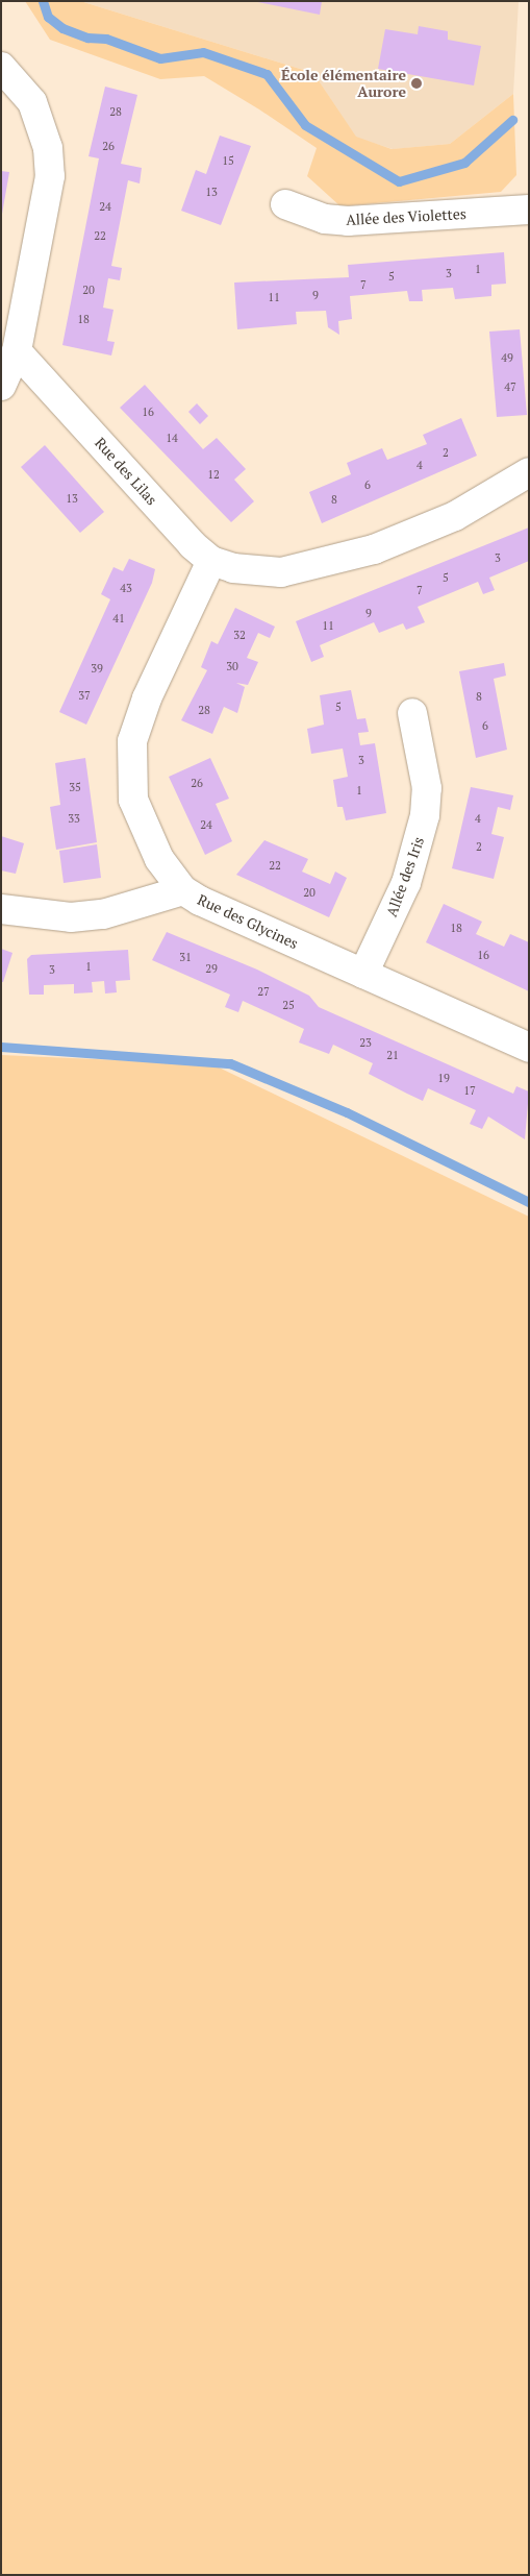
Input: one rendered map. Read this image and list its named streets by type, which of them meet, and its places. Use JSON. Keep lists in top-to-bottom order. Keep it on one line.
{"streets":{"street":["Allée des Violettes","Rue des Lilas","Allée des Iris","Rue des Glycines"]},"crossings":[["Rue des Lilas","Rue des Glycines"],["Allée des Iris","Rue des Glycines"]],"places":["École élémentaire Aurore"],"house_numbers":["28","26","15","13","24","22","1","3","5","7","20","9","11","18","49","47","16","14","2","4","12","6","13","8","3","5","43","7","9","41","11","32","30","39","37","8","5","28","6","3","26","35","1","33","4","24","2","22","20","18","16","31","1","29","3","27","25","23","21","19","17"]}
